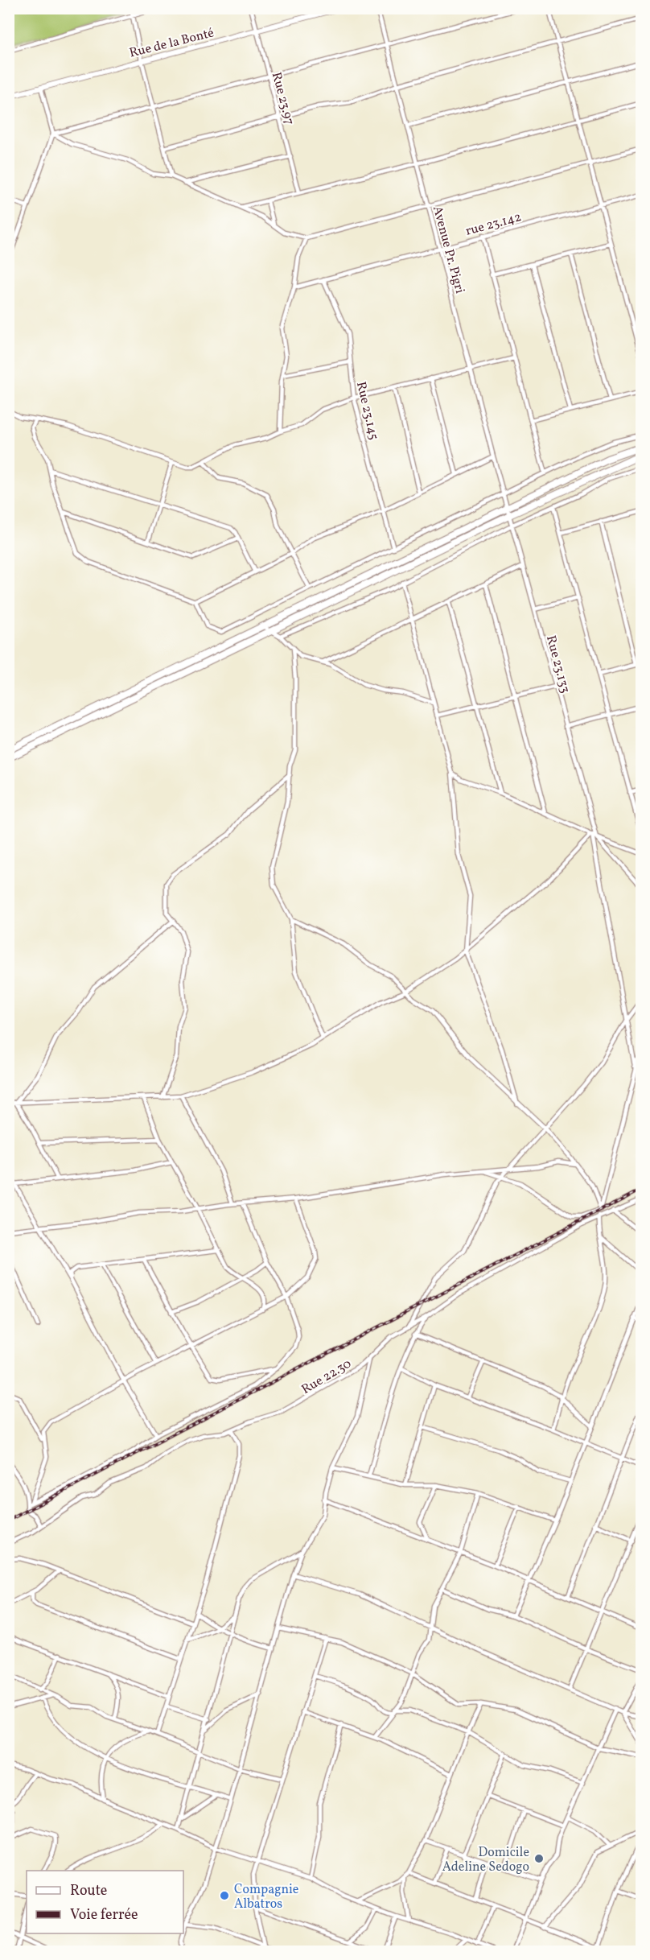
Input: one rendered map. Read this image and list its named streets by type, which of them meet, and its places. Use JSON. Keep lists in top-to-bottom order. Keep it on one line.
{"streets":{"street":["Rue de la Bonté","Rue 23.97","rue 23.142","Avenue Pr. Pigri","Rue 23.145","Rue 23.133","Rue 22.30"]},"crossings":[["Rue de la Bonté","Rue 23.97"],["rue 23.142","Avenue Pr. Pigri"],["rue 23.142","Rue 23.145"],["Avenue Pr. Pigri","Rue 23.133"]],"places":["Domicile Adeline Sedogo","Compagnie Albatros"],"legend":["Route","Voie ferrée"]}
